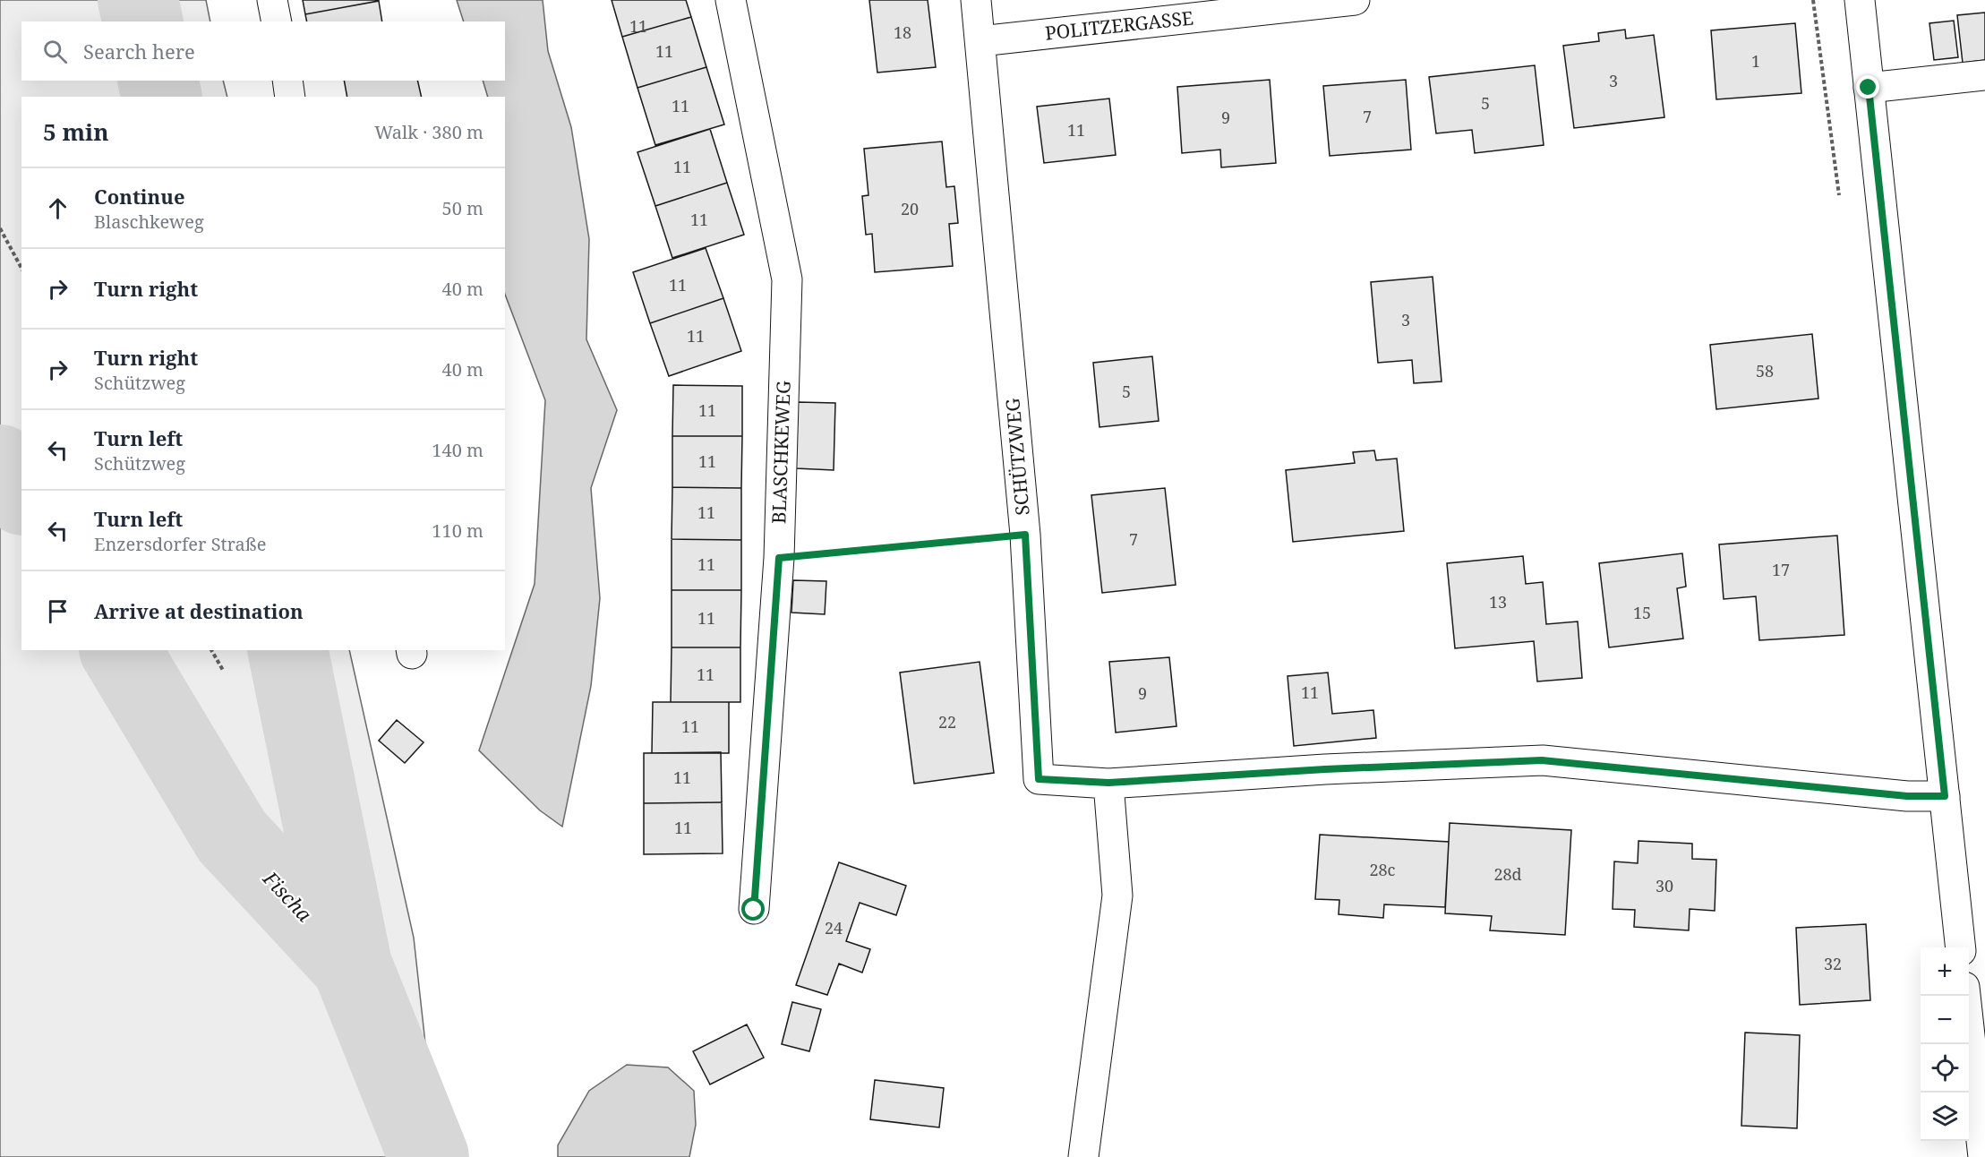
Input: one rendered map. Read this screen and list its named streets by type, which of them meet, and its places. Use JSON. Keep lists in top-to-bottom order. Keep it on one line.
{"streets":{"street":["POLITZERGASSE","BLASCHKEWEG","SCHÜTZWEG"]},"crossings":[["POLITZERGASSE","SCHÜTZWEG"]],"water":["Fischa"],"house_numbers":["11","18","11","1","3","5","11","7","9","11","11","20","11","11","3","11","58","5","11","11","11","7","11","17","13","15","11","11","11","9","22","11","11","11","28c","28d","30","24","32"],"page":{"search":"Search here","heading":["5 min","Walk · 380 m"],"list":[["Continue","Blaschkeweg","50 m"],["Turn right","40 m"],["Turn right","Schützweg","40 m"],["Turn left","Schützweg","140 m"],["Turn left","Enzersdorfer Straße","110 m"],"Arrive at destination"],"map_buttons":["+","−"]}}
